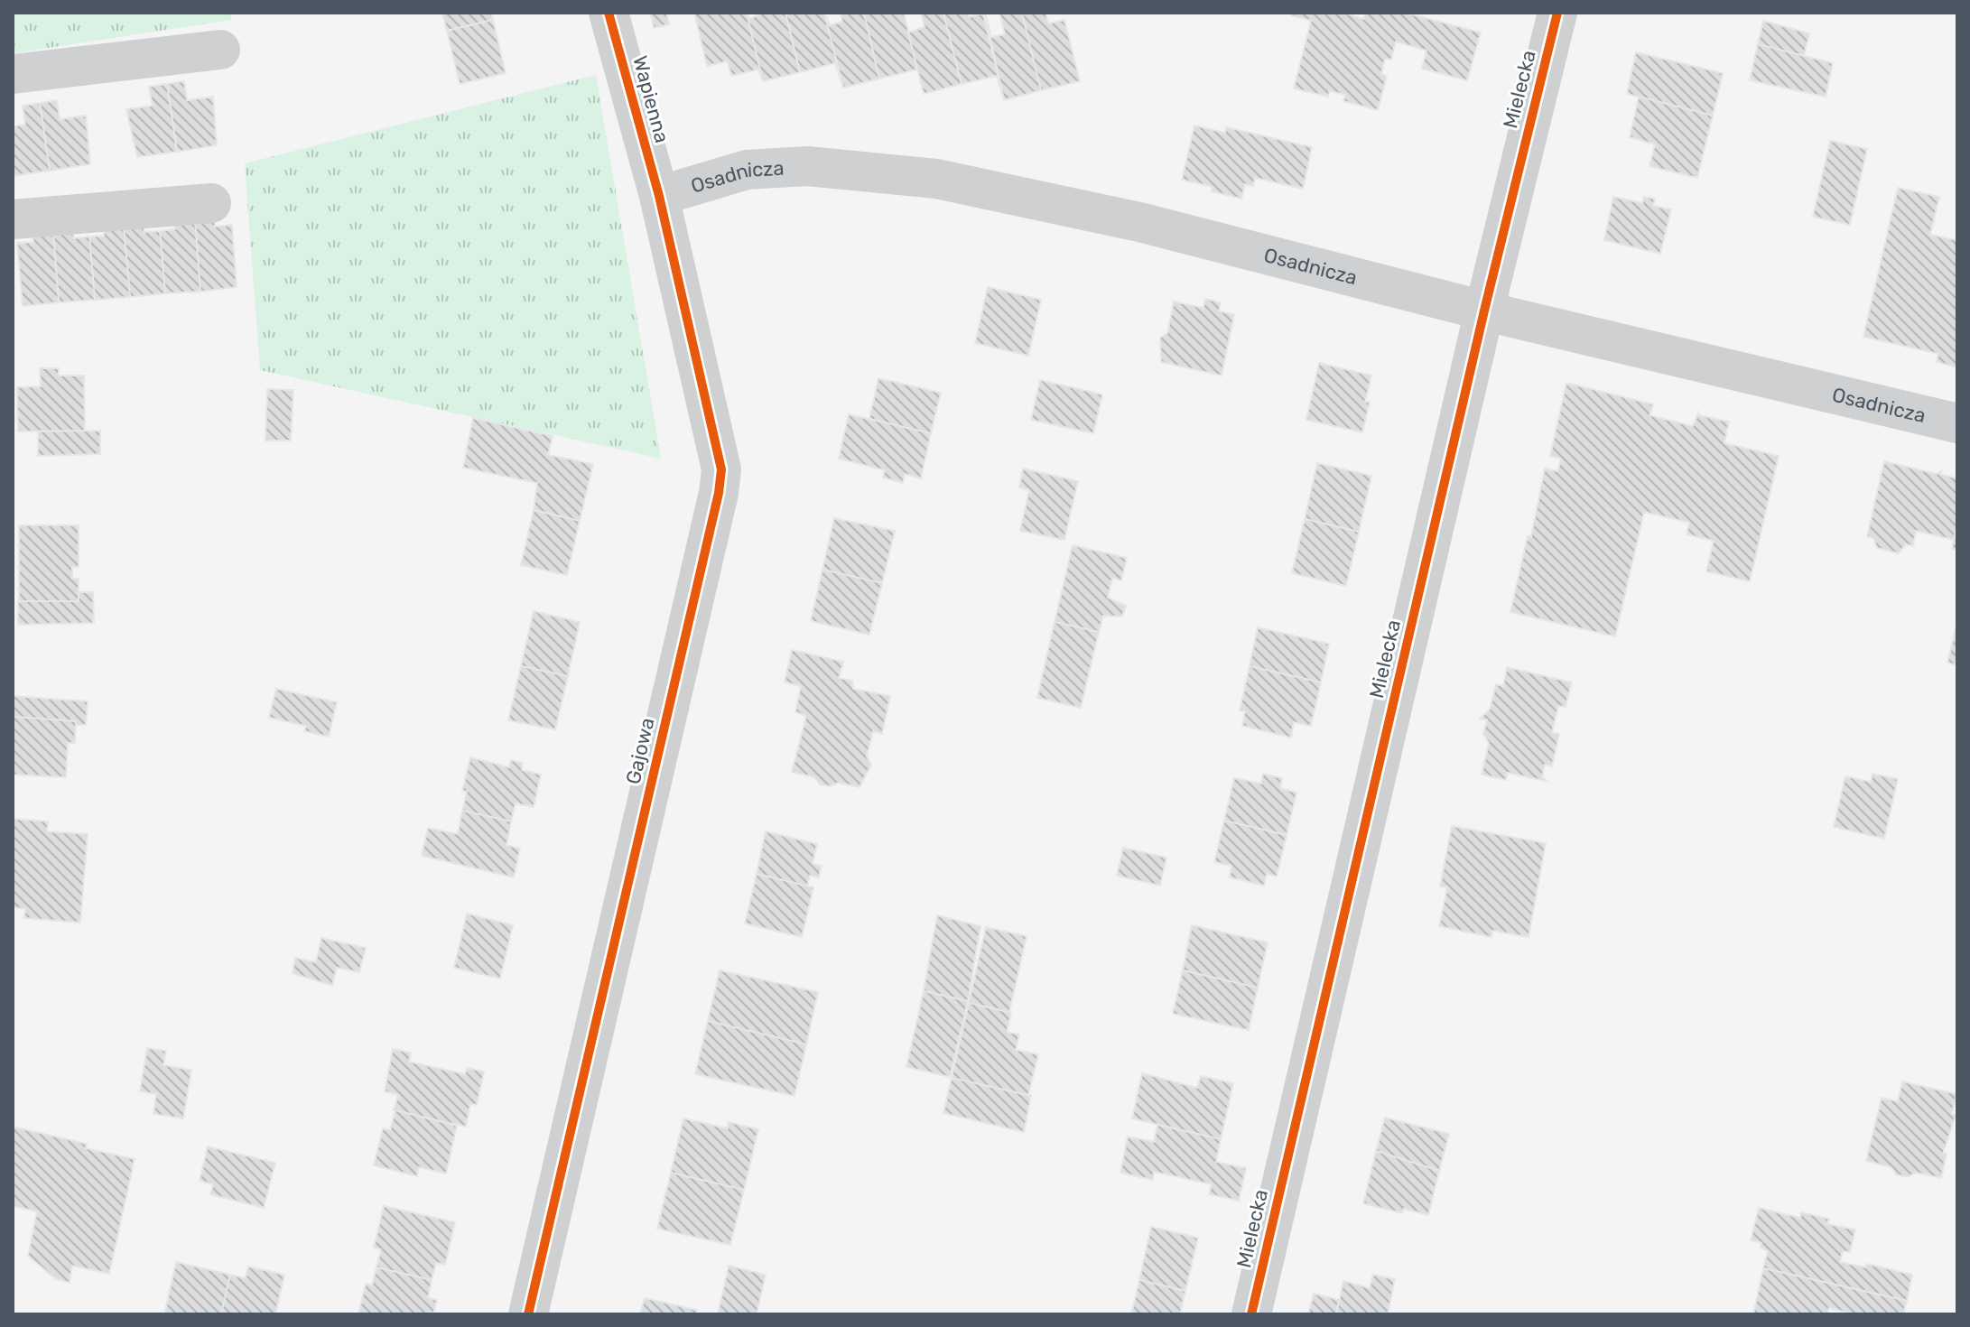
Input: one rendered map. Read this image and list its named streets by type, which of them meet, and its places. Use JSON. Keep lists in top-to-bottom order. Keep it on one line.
{"streets":{"street":["Mielecka","Wapienna","Osadnicza","Gajowa"]},"crossings":[["Mielecka","Osadnicza"],["Wapienna","Osadnicza"],["Wapienna","Gajowa"],["Osadnicza","Gajowa"]]}
